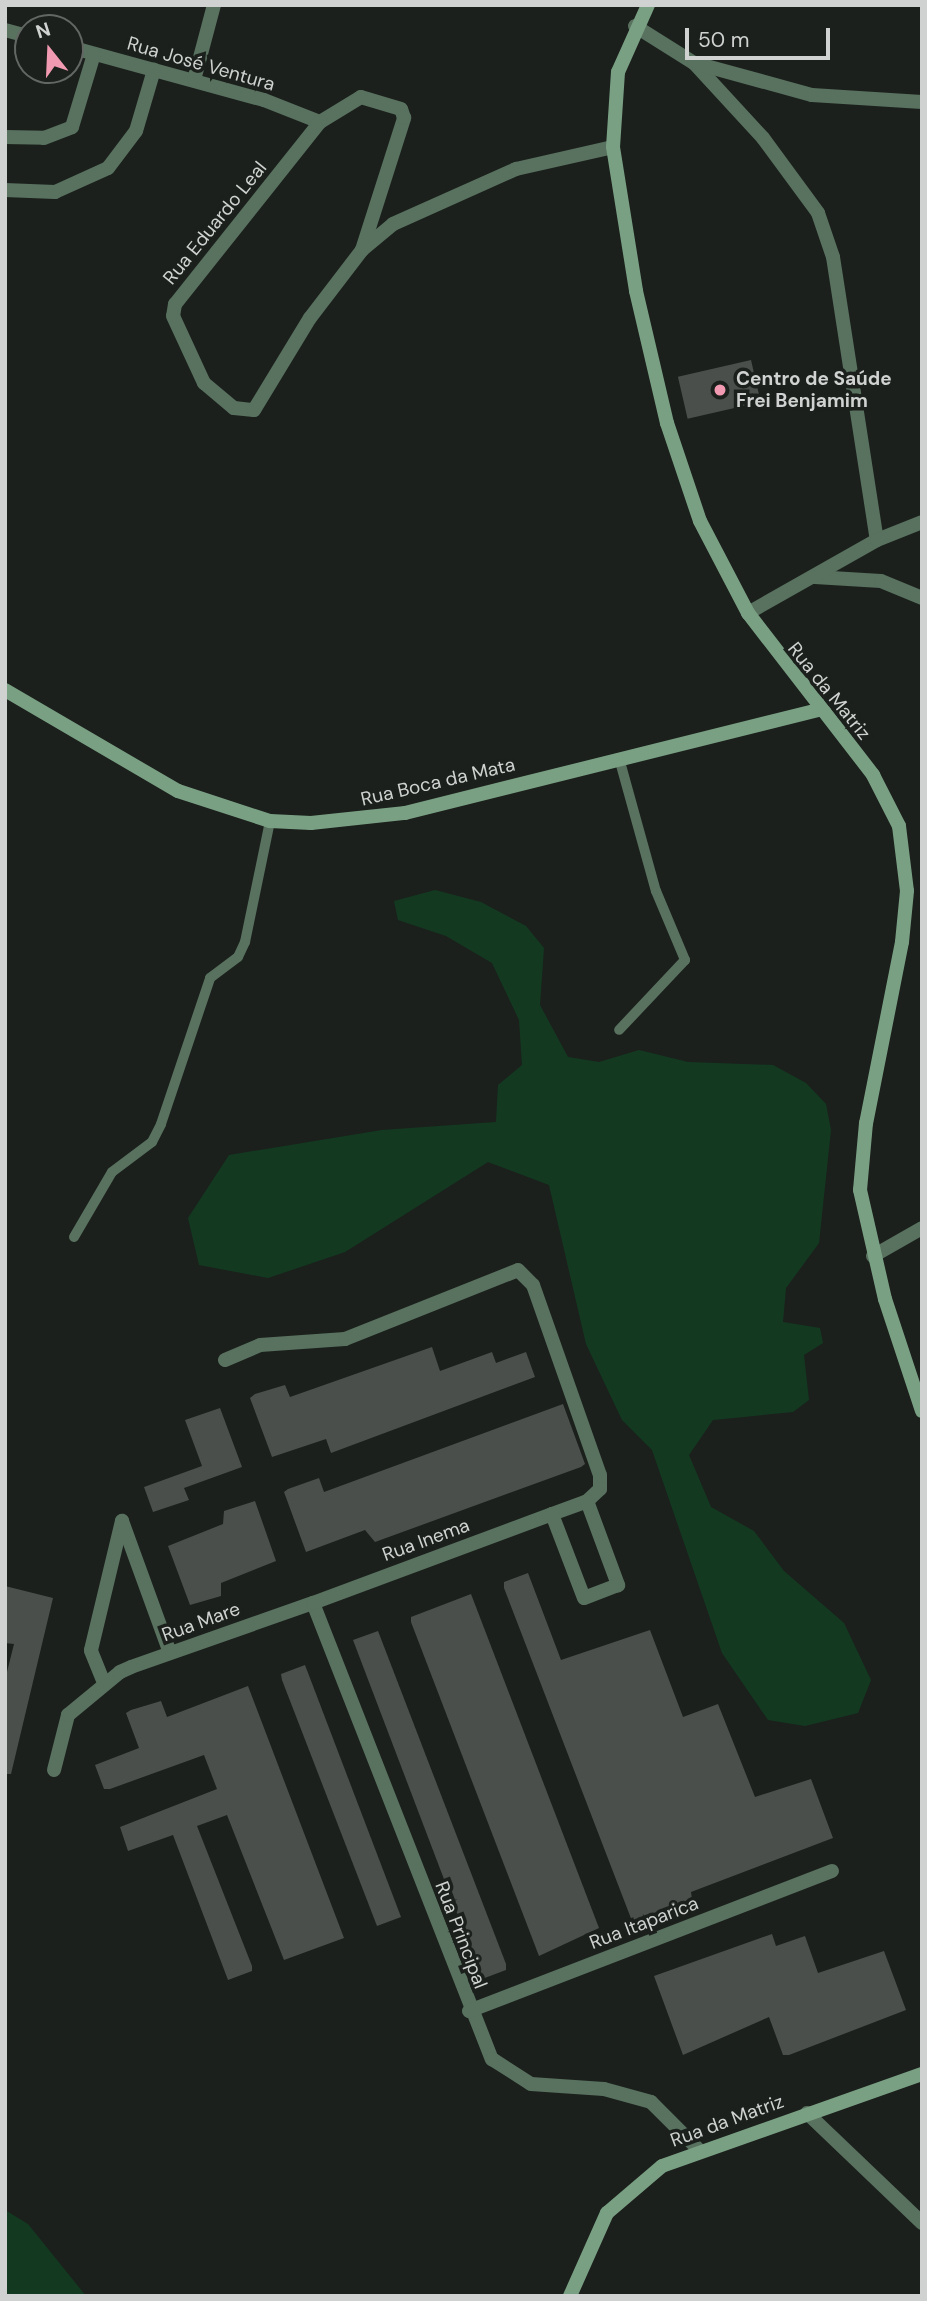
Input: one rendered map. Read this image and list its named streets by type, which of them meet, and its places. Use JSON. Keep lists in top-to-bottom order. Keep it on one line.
{"streets":{"main road":["Rua da Matriz","Rua Boca da Mata"],"street":["Rua José Ventura","Rua Eduardo Leal","Rua Inema","Rua Mare","Rua Itaparica","Rua Principal"]},"crossings":[["Rua José Ventura","Rua Eduardo Leal"],["Rua Eduardo Leal","Rua da Matriz"],["Rua da Matriz","Rua Boca da Mata"],["Rua da Matriz","Rua Principal"],["Rua Inema","Rua Mare"],["Rua Inema","Rua Principal"],["Rua Mare","Rua Principal"],["Rua Itaparica","Rua Principal"]],"places":["Centro de Saúde Frei Benjamim"],"scale_bar":"50 m","north":"top"}
